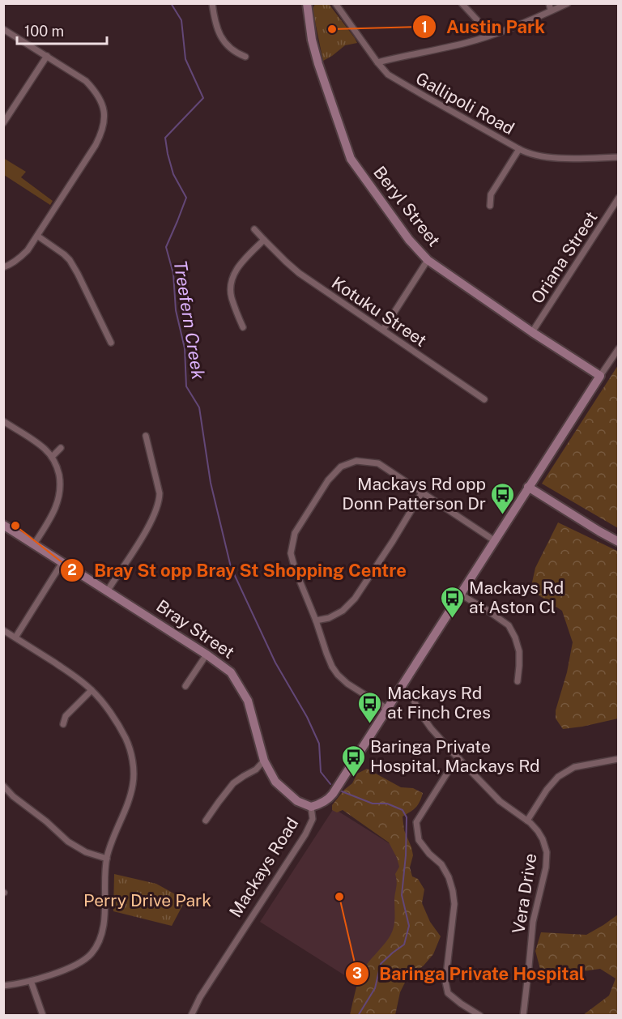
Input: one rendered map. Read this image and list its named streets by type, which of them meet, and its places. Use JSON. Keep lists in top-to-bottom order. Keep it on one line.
{"streets":{"street":["Gallipoli Road","Beryl Street","Oriana Street","Kotuku Street","Bray Street","Mackays Road","Vera Drive"]},"crossings":[["Beryl Street","Oriana Street"],["Beryl Street","Mackays Road"],["Bray Street","Mackays Road"],["Mackays Road","Vera Drive"]],"water":["Treefern Creek"],"parks":["Perry Drive Park"],"places":{"other":["Austin Park","Bray St opp Bray St Shopping Centre","Baringa Private Hospital"],"bus stop":["Mackays Rd opp Donn Patterson Dr","Mackays Rd at Aston Cl","Mackays Rd at Finch Cres","Baringa Private Hospital, Mackays Rd"]},"scale_bar":"100 m"}
